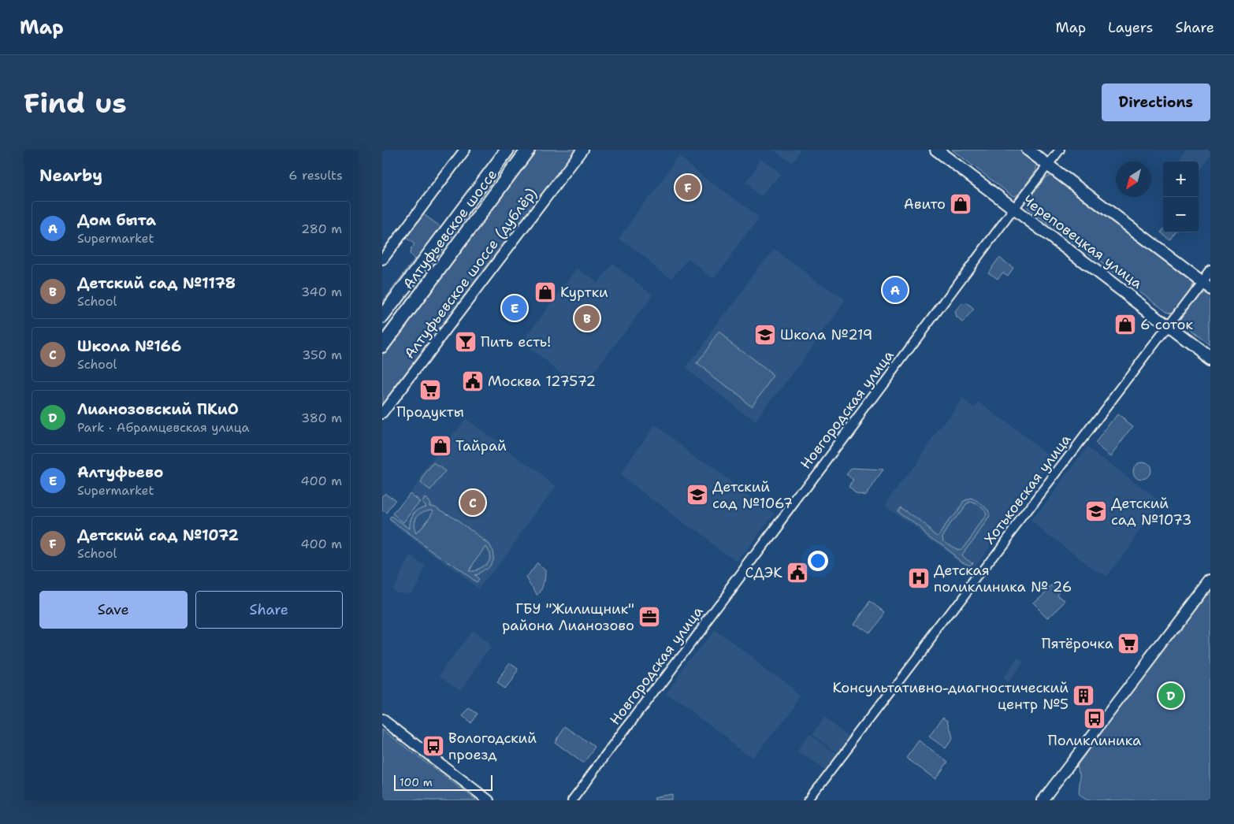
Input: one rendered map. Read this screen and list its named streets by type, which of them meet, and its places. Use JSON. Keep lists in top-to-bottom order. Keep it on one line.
{"streets":{"main road":["Алтуфьевское шоссе","Череповецкая улица"],"street":["Алтуфьевское шоссе (дублёр)","Новгородская улица","Хотьковская улица"]},"crossings":[["Череповецкая улица","Новгородская улица"],["Череповецкая улица","Хотьковская улица"]],"places":{"shop":["Авито","Куртки","6 соток","Тайрай"],"school or university":["Школа №219","Детский сад №1067","Детский сад №1073"],"bar":["Пить есть!"],"public building":["Москва 127572","СДЭК"],"supermarket":["Продукты","Пятёрочка"],"hospital":["Детская поликлиника № 26"],"office":["ГБУ \"Жилищник\" района Лианозово"],"building":["Консультативно-диагностический центр №5"],"bus stop":["Поликлиника","Вологодский проезд"]},"scale_bar":"100 m","north":"bottom left","page":{"header":"Map","nav":["Map","Layers","Share"],"buttons":["Directions",["Save","Share"]],"title":"Find us","heading":["Nearby","6 results"],"map_buttons":["+","−"],"pins":["F","A","E","B","C","D"],"list":[{"mark":"A","name":"Дом быта","note":"Supermarket","value":"280 m"},{"mark":"B","name":"Детский сад №1178","note":"School","value":"340 m"},{"mark":"C","name":"Школа №166","note":"School","value":"350 m"},{"mark":"D","name":"Лианозовский ПКиО","note":"Park · Абрамцевская улица","value":"380 m"},{"mark":"E","name":"Алтуфьево","note":"Supermarket","value":"400 m"},{"mark":"F","name":"Детский сад №1072","note":"School","value":"400 m"}],"scale":"100 m"}}
